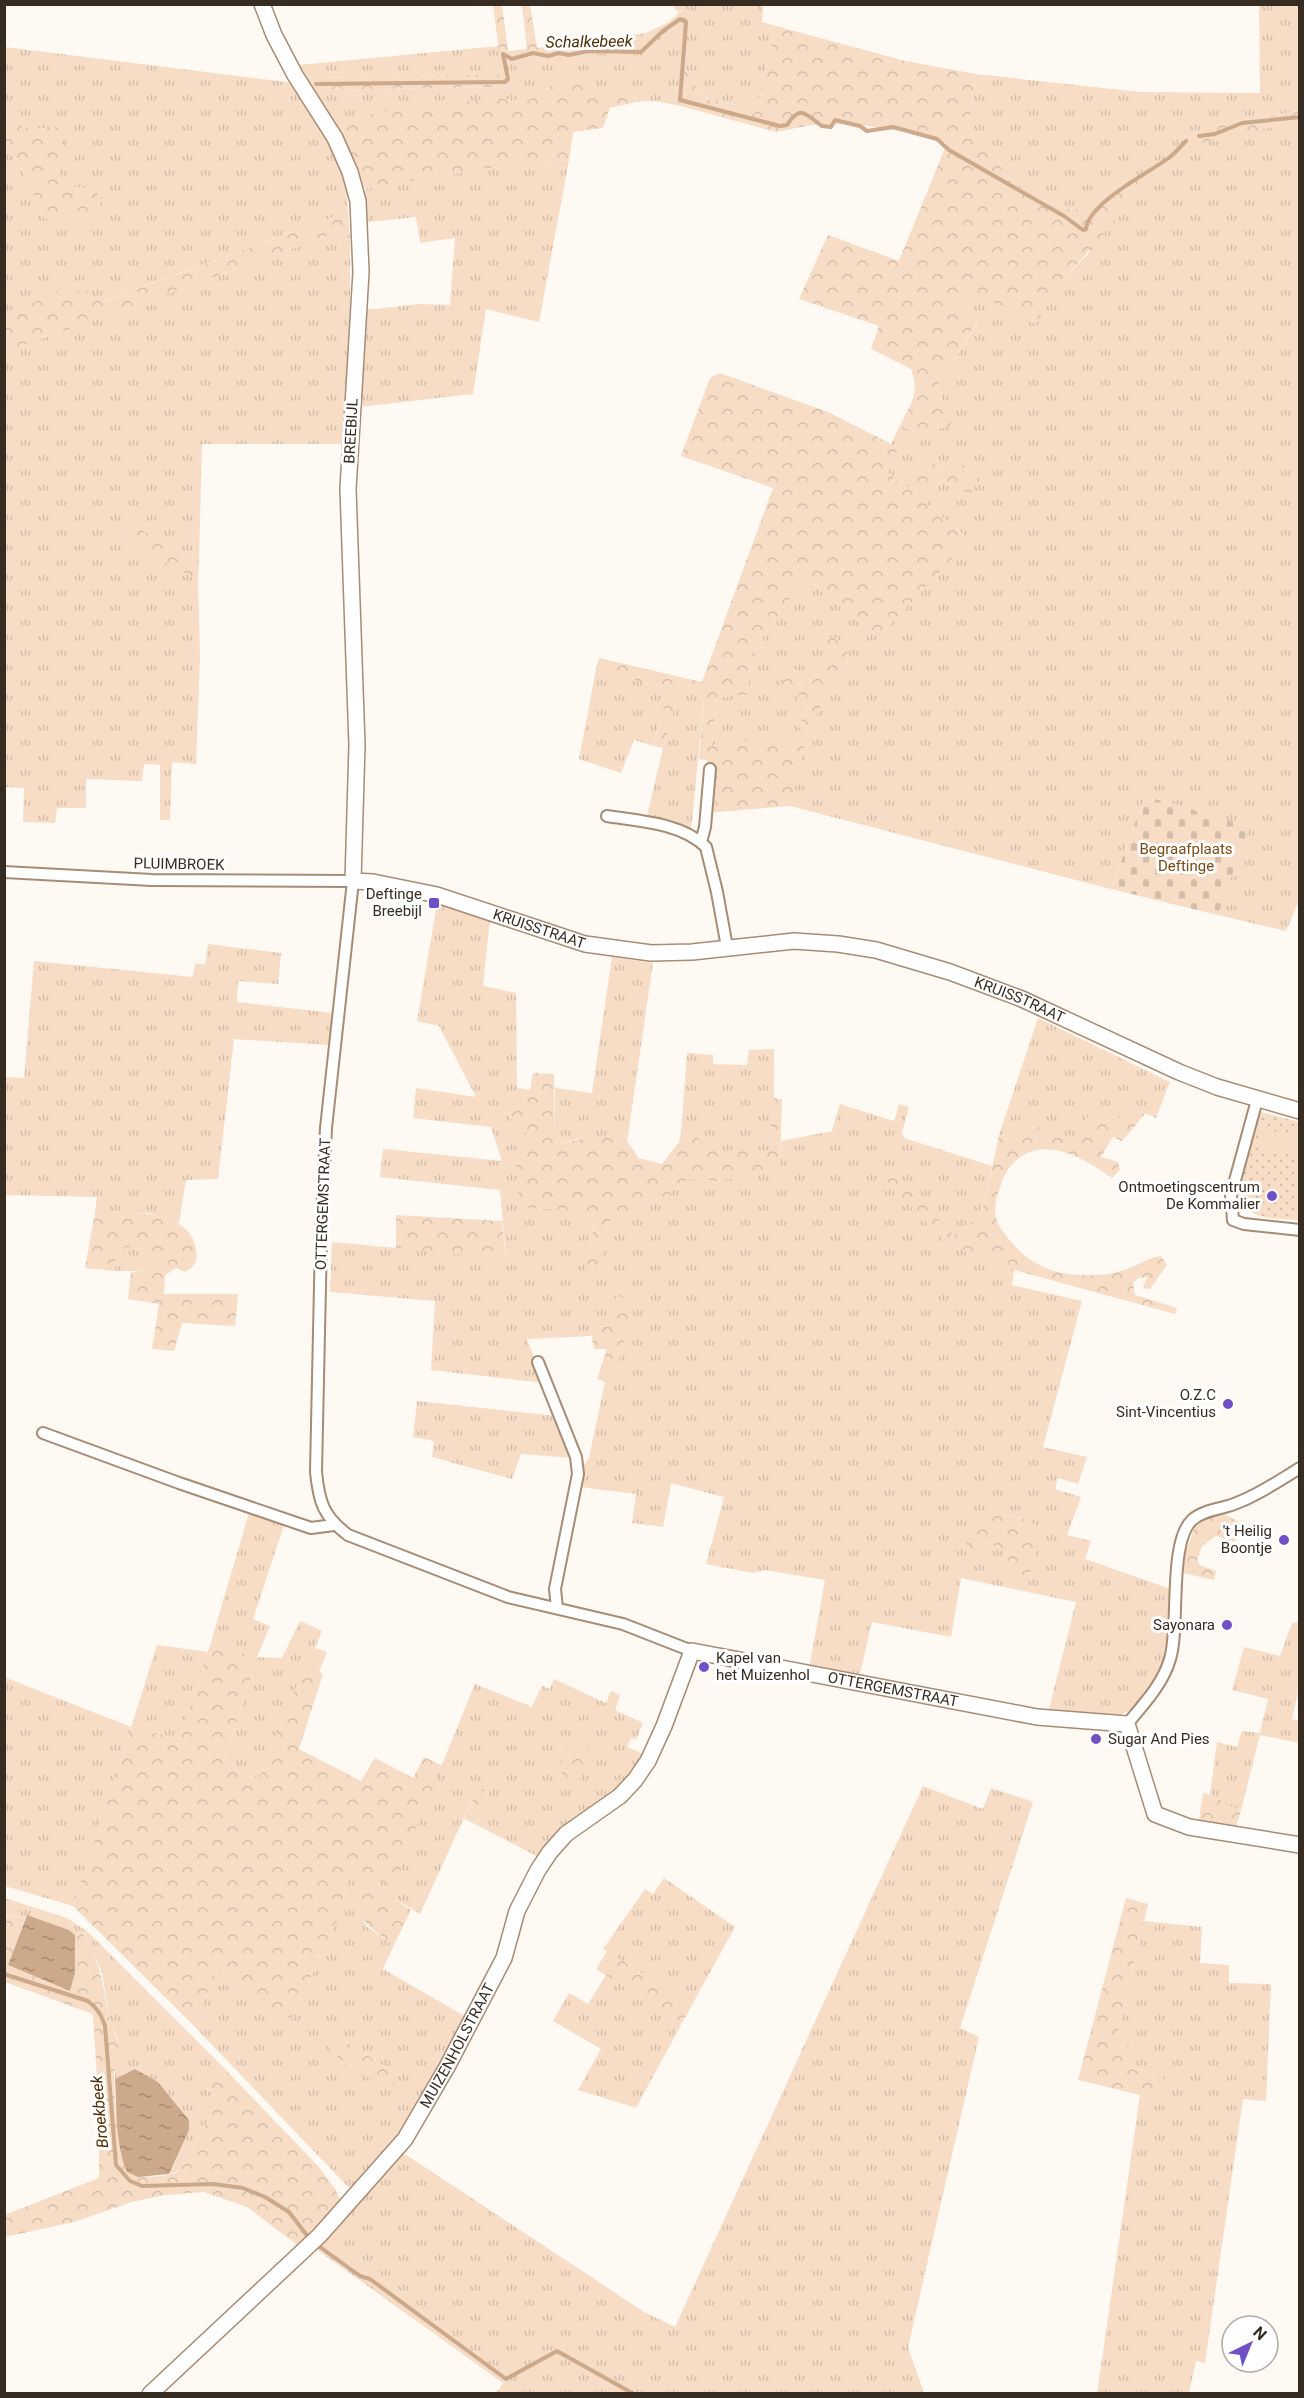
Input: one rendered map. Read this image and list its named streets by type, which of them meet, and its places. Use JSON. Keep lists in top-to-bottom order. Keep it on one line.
{"streets":{"street":["BREEBIJL","PLUIMBROEK","KRUISSTRAAT","OTTERGEMSTRAAT","MUIZENHOLSTRAAT"]},"crossings":[["BREEBIJL","PLUIMBROEK"],["BREEBIJL","KRUISSTRAAT"],["BREEBIJL","OTTERGEMSTRAAT"],["PLUIMBROEK","KRUISSTRAAT"],["PLUIMBROEK","OTTERGEMSTRAAT"],["KRUISSTRAAT","OTTERGEMSTRAAT"],["OTTERGEMSTRAAT","MUIZENHOLSTRAAT"]],"water":["Schalkebeek","Broekbeek"],"parks":["Begraafplaats Deftinge"],"places":{"transit":["Deftinge Breebijl"],"other":["Ontmoetingscentrum De Kommalier","O.Z.C Sint-Vincentius","'t Heilig Boontje","Sayonara","Kapel van het Muizenhol","Sugar And Pies"]},"north":"top right"}
